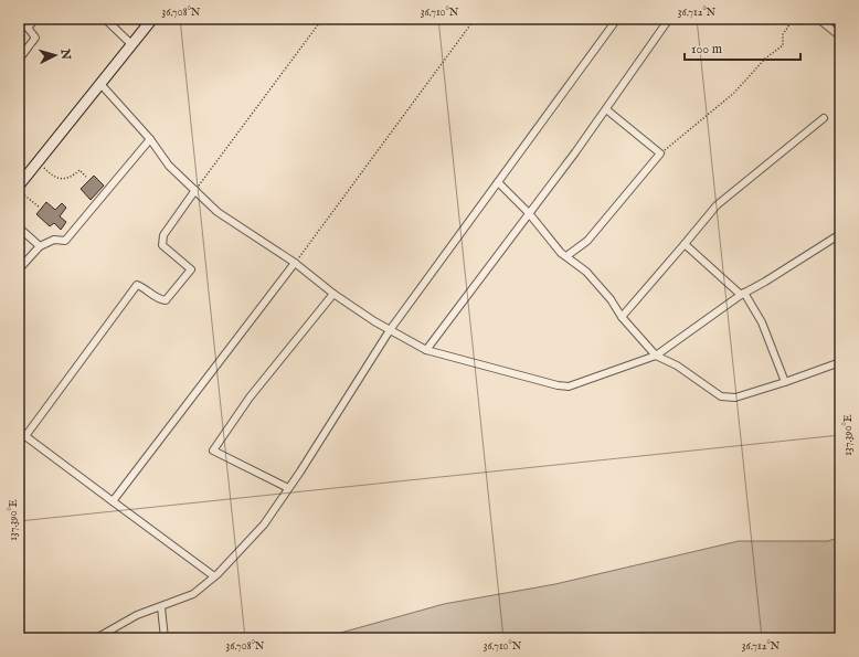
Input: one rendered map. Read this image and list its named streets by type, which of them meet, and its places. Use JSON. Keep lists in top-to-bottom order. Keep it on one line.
{"scale_bar":"100 m","north":"right","coordinates":["36.708°N","36.710°N","36.712°N","137.390°E"]}
